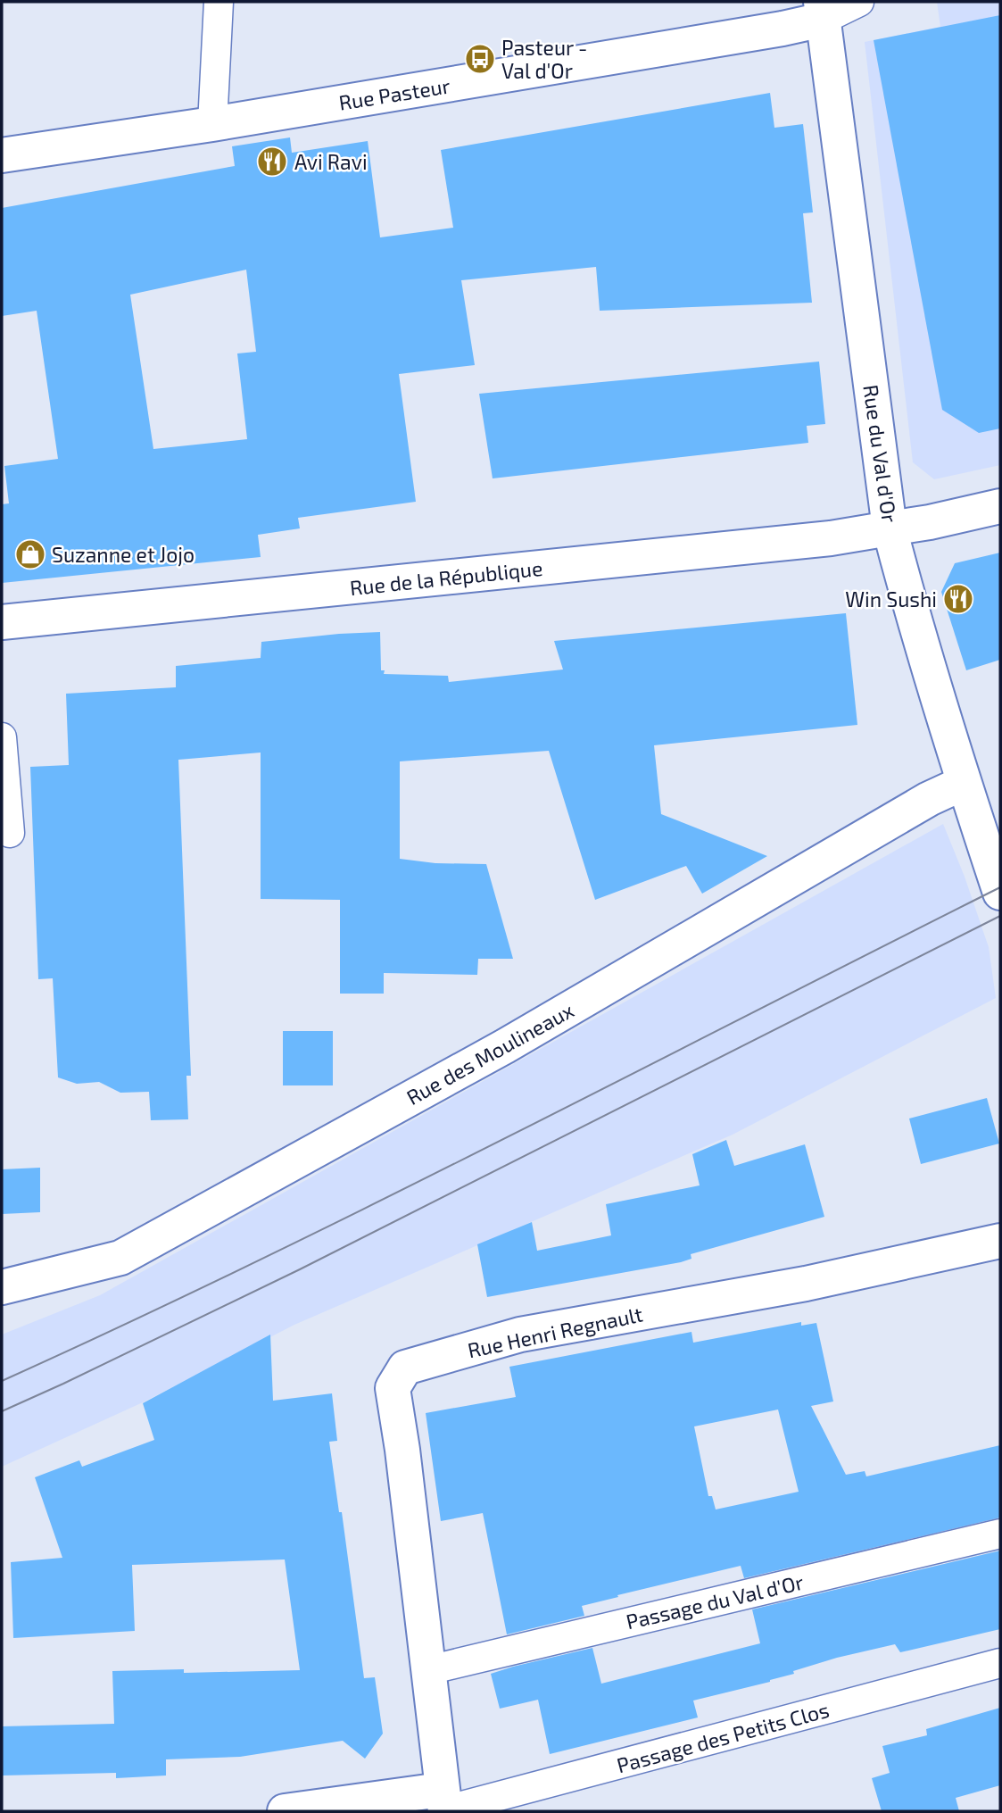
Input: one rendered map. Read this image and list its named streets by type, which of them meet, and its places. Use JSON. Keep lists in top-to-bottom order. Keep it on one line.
{"streets":{"street":["Rue Pasteur","Rue du Val d'Or","Rue de la République","Rue des Moulineaux","Rue Henri Regnault"],"lane":["Passage du Val d'Or","Passage des Petits Clos"]},"crossings":[["Rue Pasteur","Rue du Val d'Or"],["Rue du Val d'Or","Rue de la République"],["Rue du Val d'Or","Rue des Moulineaux"],["Rue Henri Regnault","Passage du Val d'Or"],["Rue Henri Regnault","Passage des Petits Clos"]],"places":{"bus stop":["Pasteur - Val d'Or"],"restaurant":["Avi Ravi","Win Sushi"],"shop":["Suzanne et Jojo"]}}
